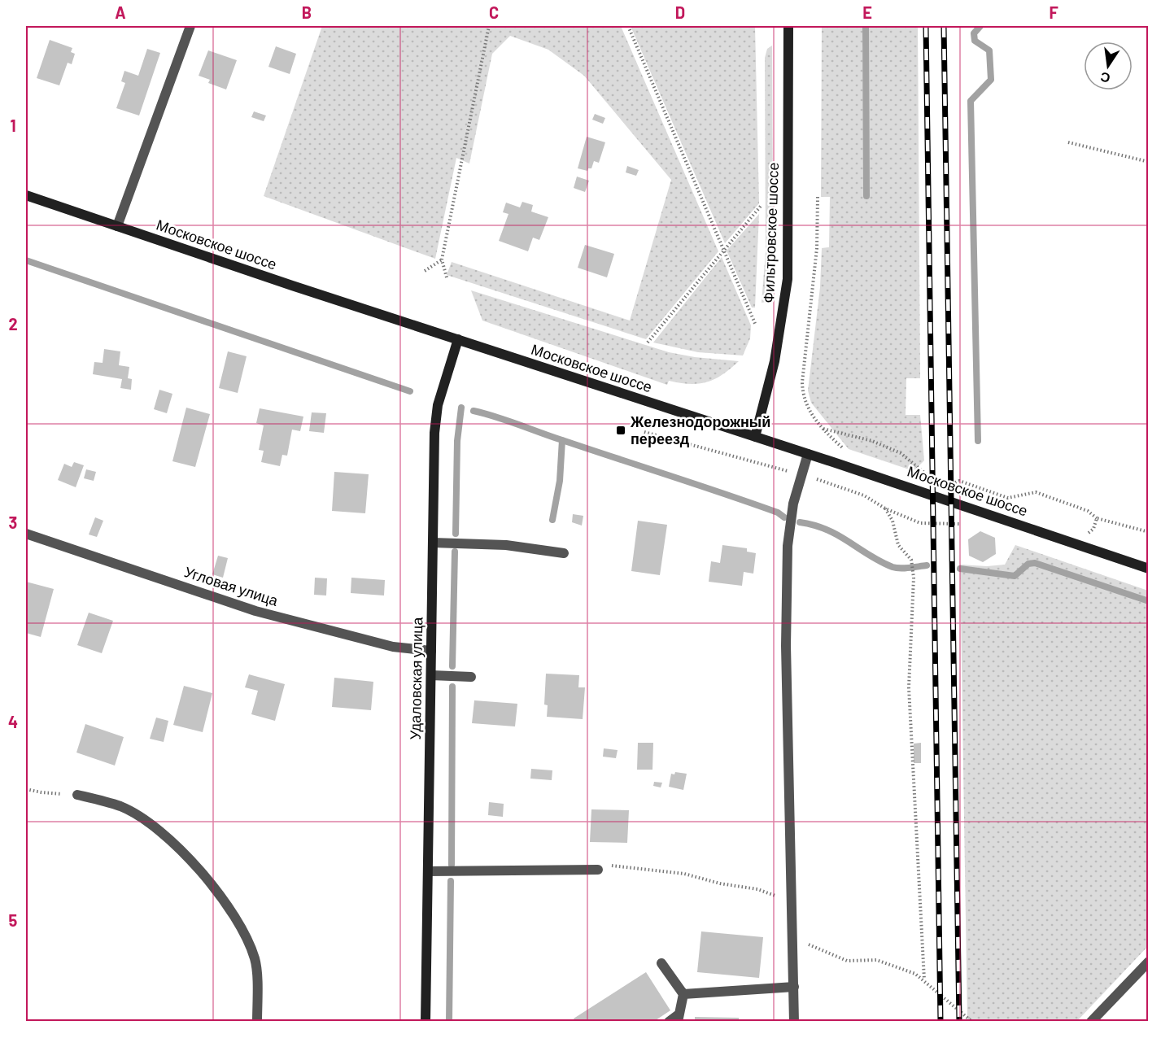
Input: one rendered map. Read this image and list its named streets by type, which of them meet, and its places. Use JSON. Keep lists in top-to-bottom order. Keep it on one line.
{"streets":{"main road":["Фильтровское шоссе","Московское шоссе","Удаловская улица"],"street":["Угловая улица"]},"crossings":[["Фильтровское шоссе","Московское шоссе"],["Московское шоссе","Удаловская улица"],["Угловая улица","Удаловская улица"]],"places":{"transit":["Железнодорожный переезд"]},"north":"bottom","grid":{"columns":["A","B","C","D","E","F"],"rows":["1","2","3","4","5"]}}
